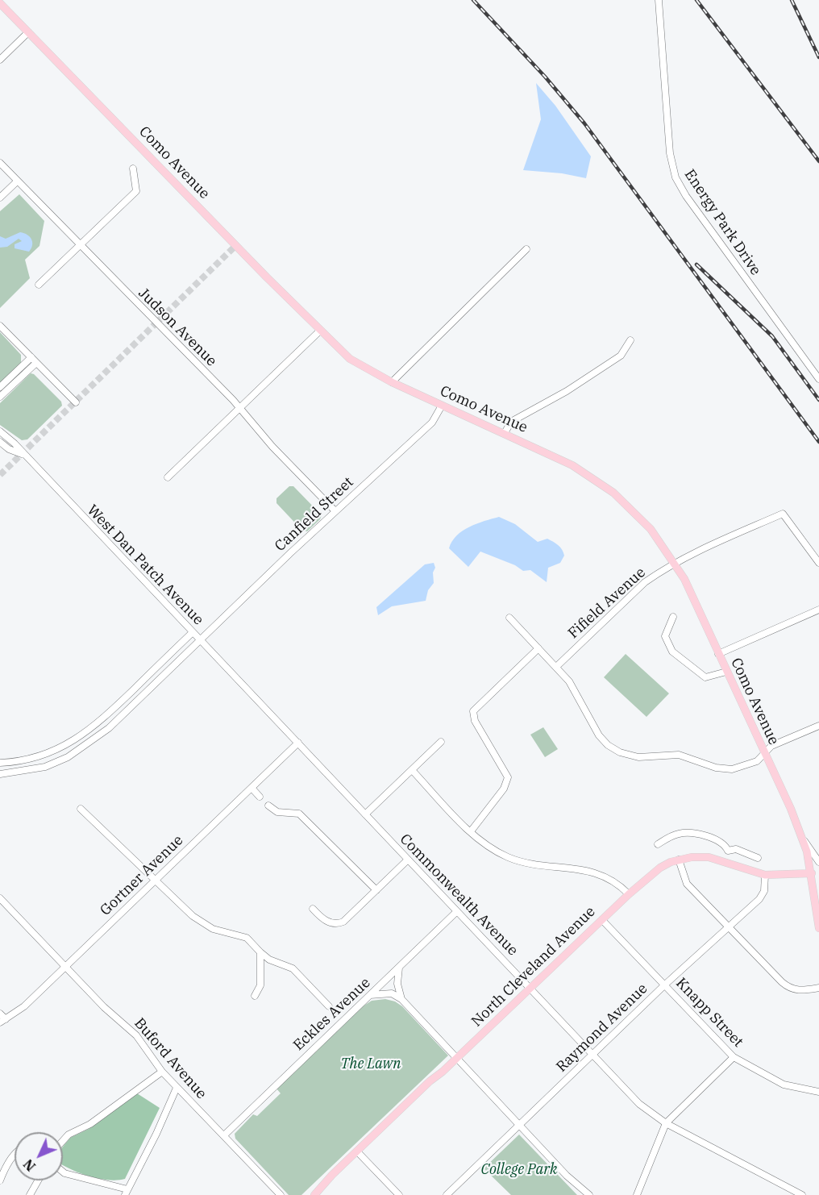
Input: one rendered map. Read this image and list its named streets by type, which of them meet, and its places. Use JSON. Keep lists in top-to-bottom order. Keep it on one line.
{"streets":{"main road":["Como Avenue","North Cleveland Avenue"],"street":["Energy Park Drive","Judson Avenue","Canfield Street","West Dan Patch Avenue","Fifield Avenue","Gortner Avenue","Commonwealth Avenue","Knapp Street","Eckles Avenue","Raymond Avenue","Buford Avenue"]},"crossings":[["Como Avenue","Canfield Street"],["Como Avenue","Fifield Avenue"],["Como Avenue","North Cleveland Avenue"],["Judson Avenue","Canfield Street"],["Canfield Street","West Dan Patch Avenue"],["West Dan Patch Avenue","Commonwealth Avenue"],["Gortner Avenue","Commonwealth Avenue"],["Gortner Avenue","Buford Avenue"],["Commonwealth Avenue","North Cleveland Avenue"],["Commonwealth Avenue","Eckles Avenue"],["Commonwealth Avenue","Raymond Avenue"],["North Cleveland Avenue","Knapp Street"],["North Cleveland Avenue","Raymond Avenue"],["Knapp Street","Raymond Avenue"],["Eckles Avenue","Buford Avenue"]],"parks":["The Lawn","College Park"],"north":"bottom left"}
